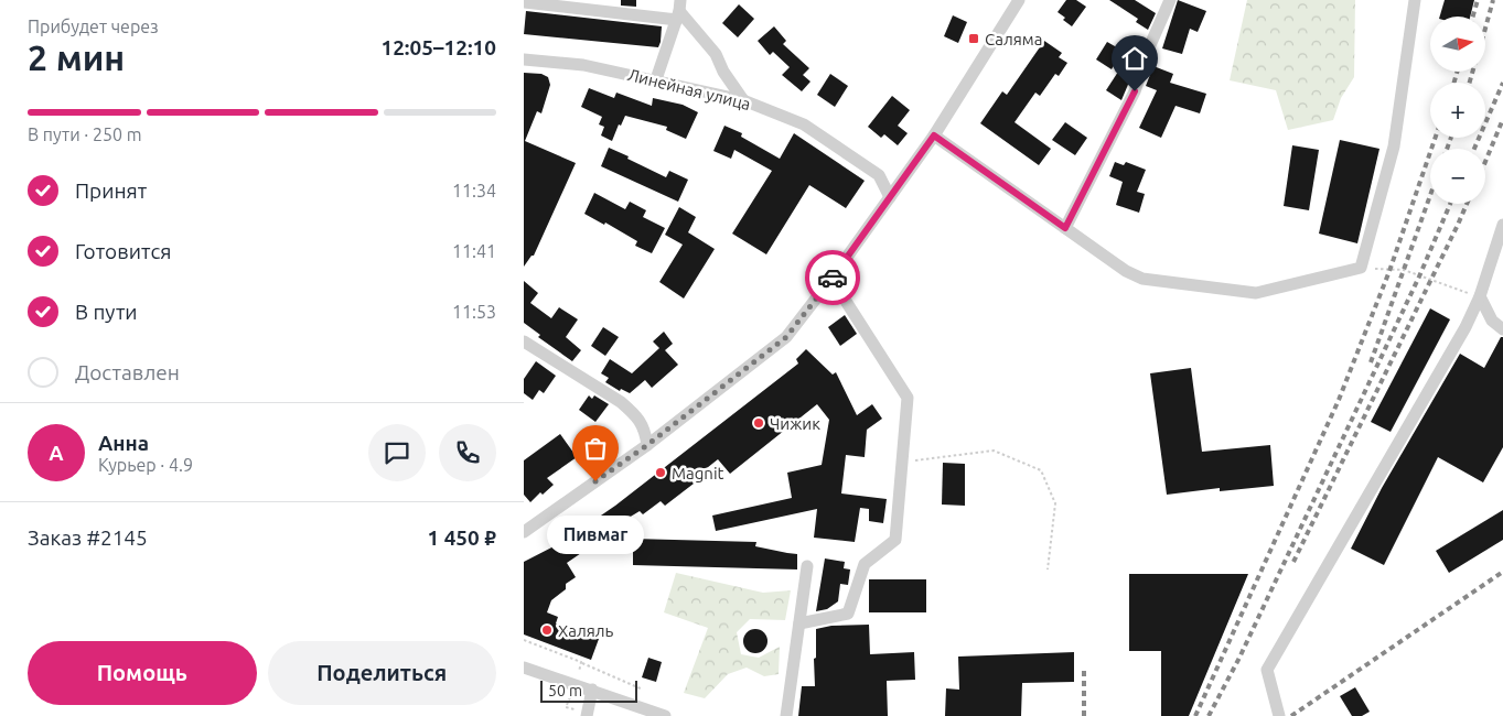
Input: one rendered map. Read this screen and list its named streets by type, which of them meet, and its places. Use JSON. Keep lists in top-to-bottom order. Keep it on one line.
{"streets":{"street":["Линейная улица"]},"places":{"transit":["Саляма"],"other":["Чижик","Magnit","Пивмаг","Халяль"]},"scale_bar":"50 m","north":"right","page":{"heading":["2 мин","Прибудет через","12:05–12:10"],"panel":["Анна","Курьер · 4.9","Заказ #2145","1 450 ₽"],"map_buttons":["+","−"],"bar":"В пути · 250 m","list":[["Принят","11:34"],["Готовится","11:41"],["В пути","11:53"],"Доставлен"],"round":"А","bubble":"Пивмаг","buttons":["Помощь","Поделиться"],"scale":"50 m"}}
